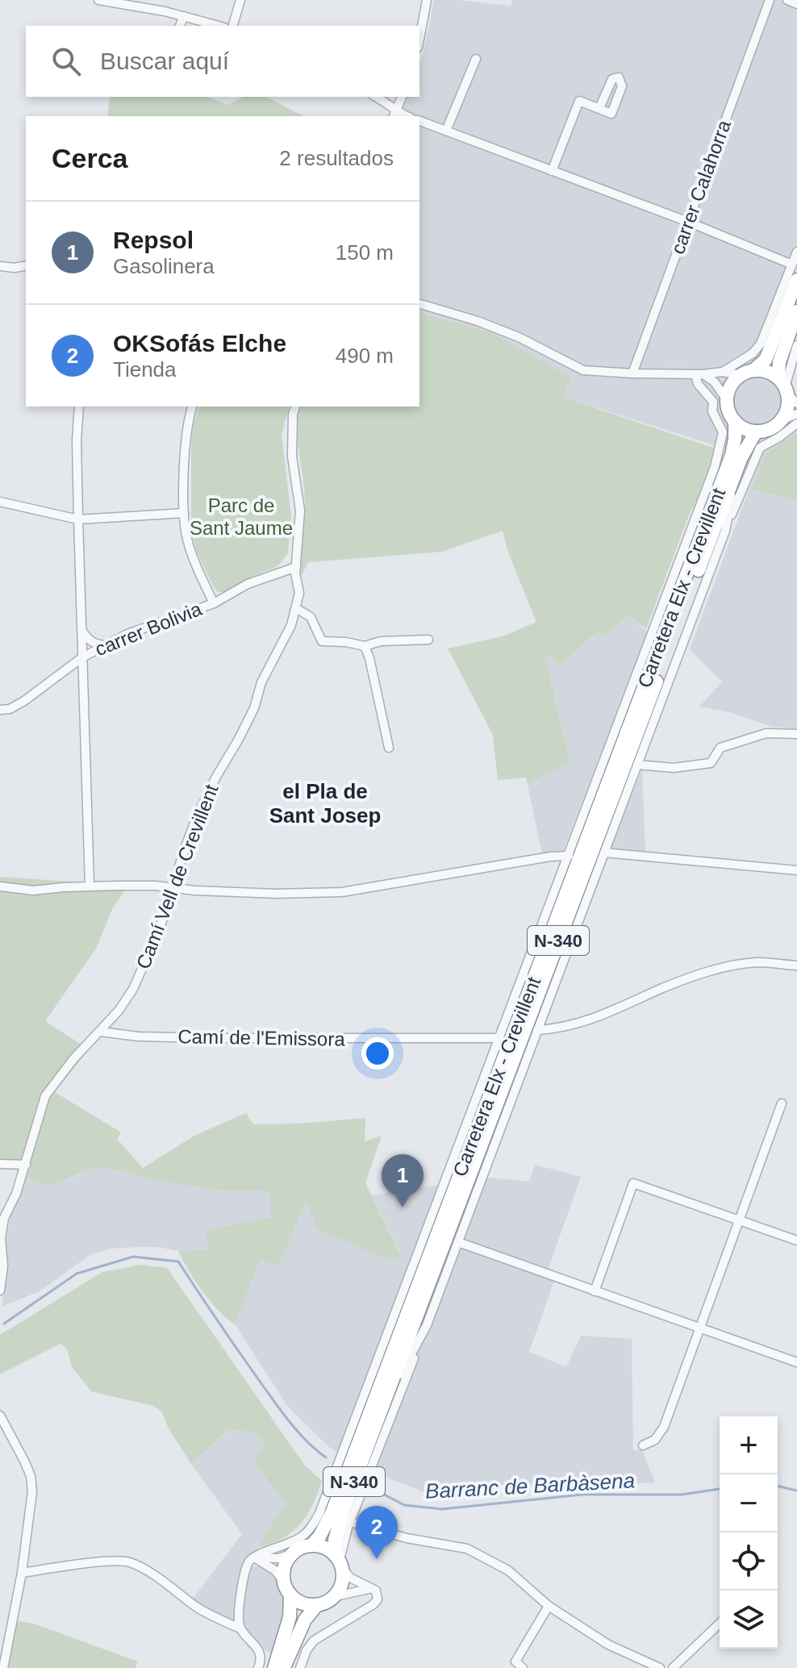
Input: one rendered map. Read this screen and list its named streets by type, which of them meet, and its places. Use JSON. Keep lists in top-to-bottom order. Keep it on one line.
{"streets":{"highway":["Carretera Elx - Crevillent","N-340"],"street":["carrer Calahorra","carrer Bolivia","Camí Vell de Crevillent","Camí de l'Emissora"]},"crossings":[["Carretera Elx - Crevillent","N-340"],["carrer Bolivia","Camí Vell de Crevillent"],["Camí Vell de Crevillent","Camí de l'Emissora"]],"districts":["el Pla de Sant Josep"],"water":["Barranc de Barbàsena"],"parks":["Parc de Sant Jaume"],"page":{"search":"Buscar aquí","heading":["Cerca","2 resultados"],"list":[{"mark":"1","name":"Repsol","note":"Gasolinera","value":"150 m"},{"mark":"2","name":"OKSofás Elche","note":"Tienda","value":"490 m"}],"pins":["1","2"],"map_buttons":["+","−"]}}
